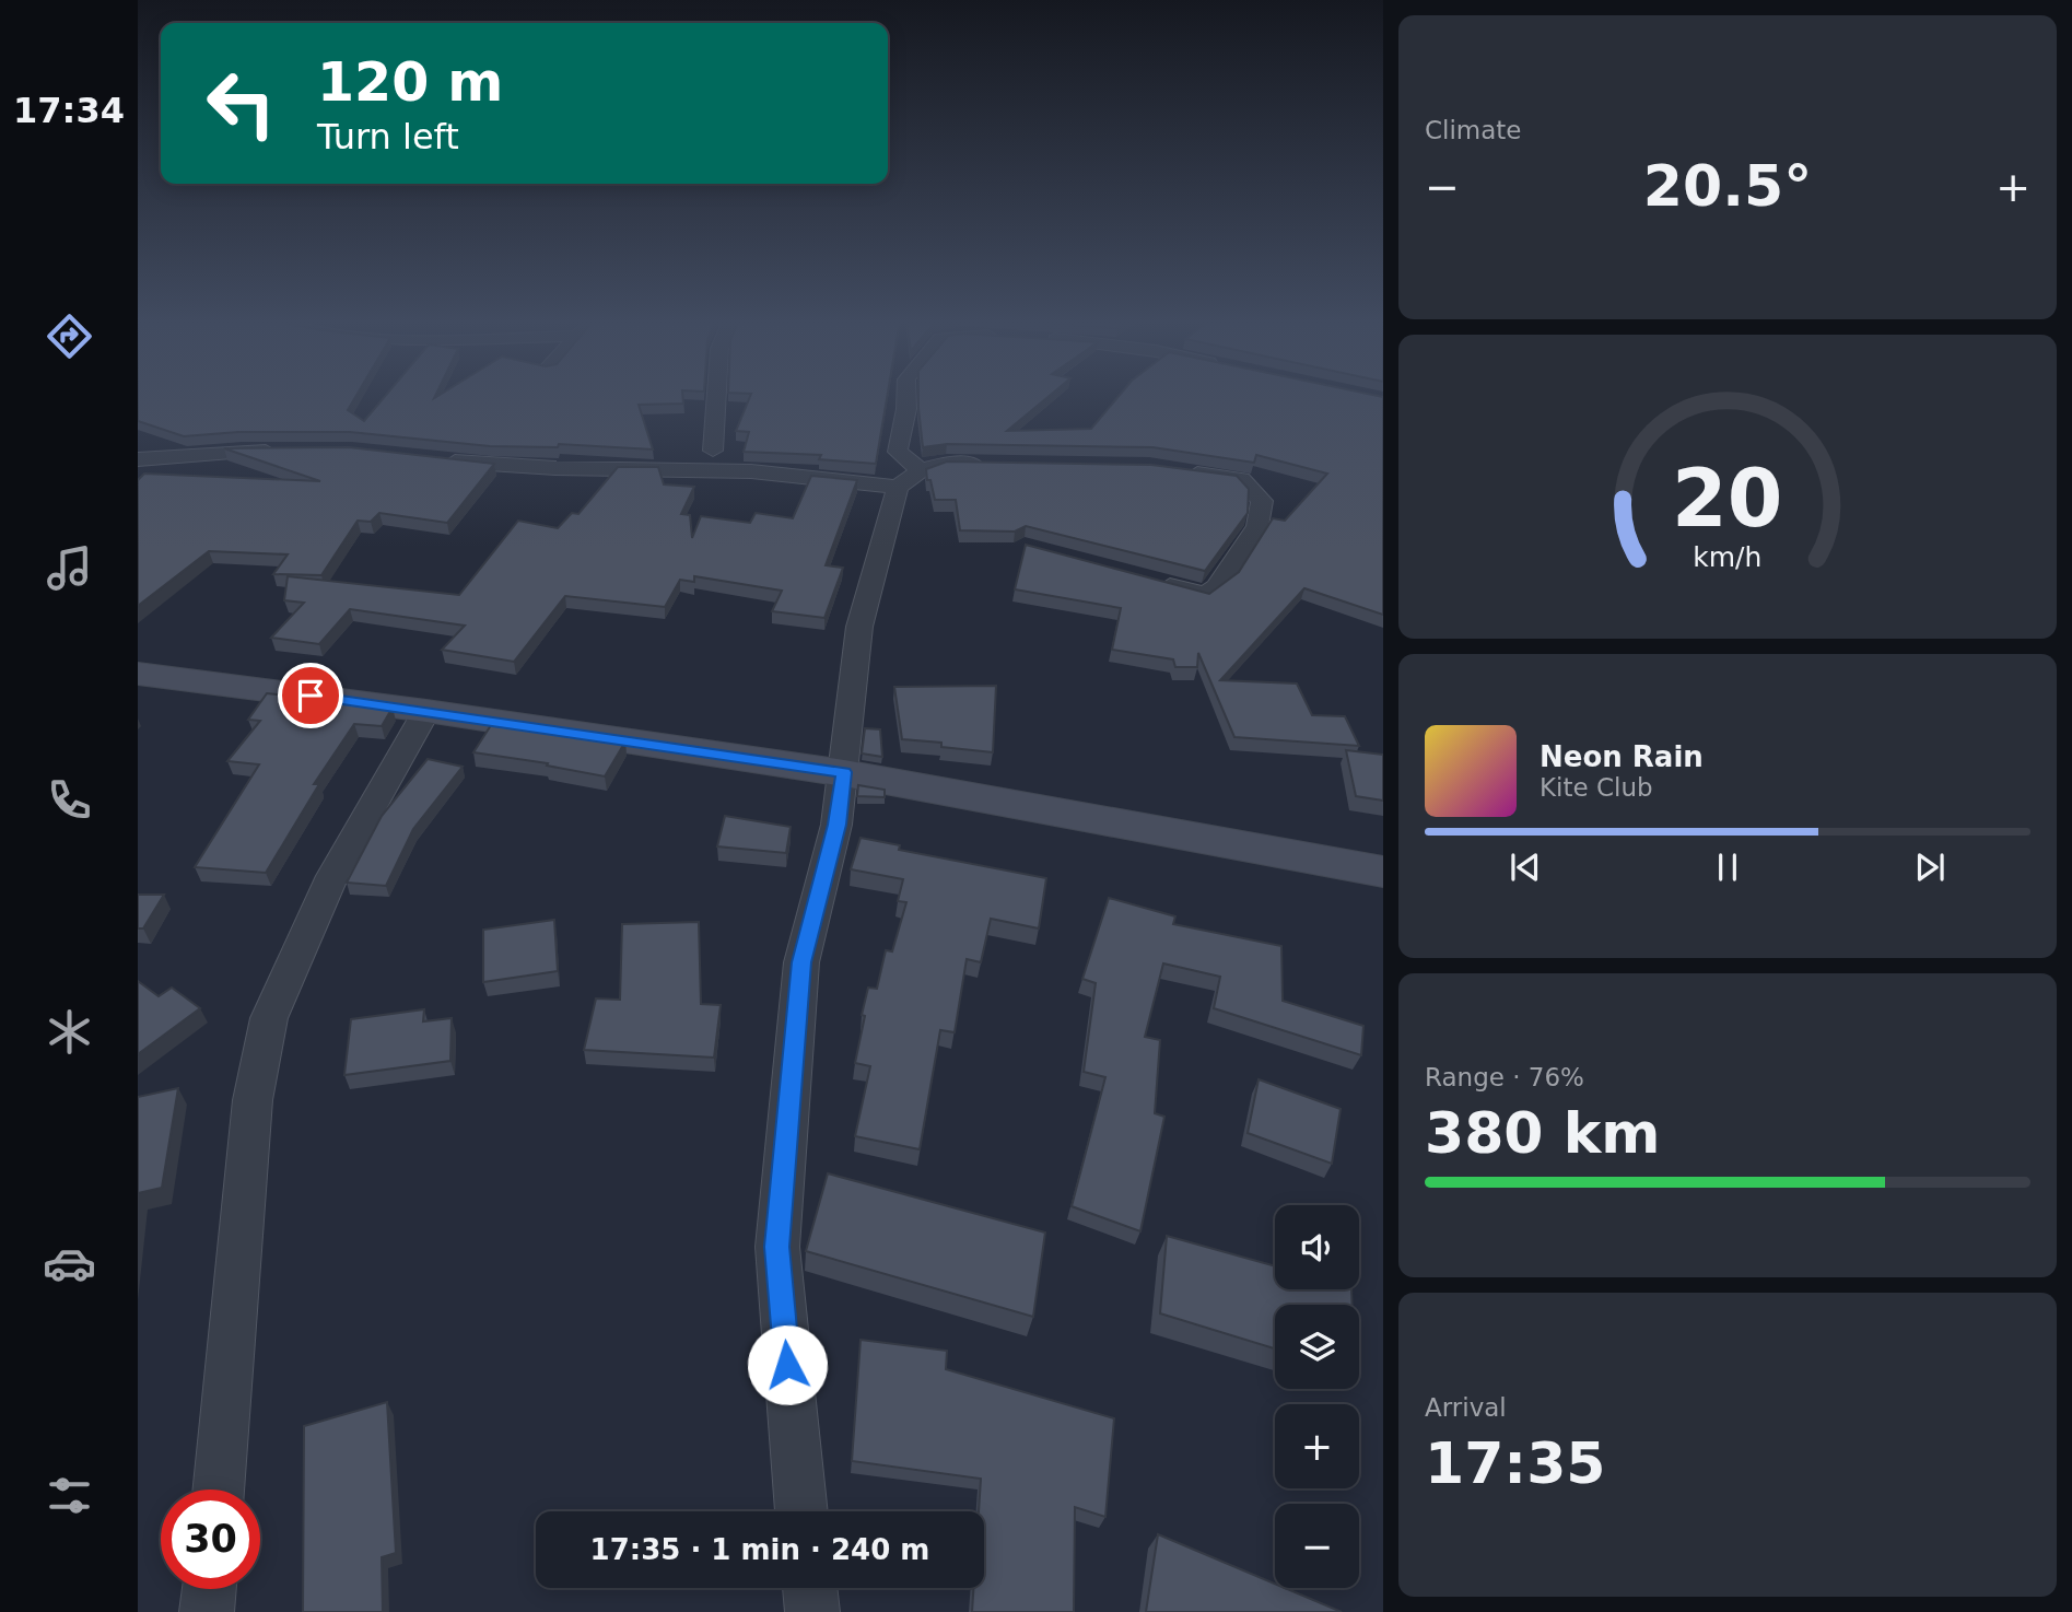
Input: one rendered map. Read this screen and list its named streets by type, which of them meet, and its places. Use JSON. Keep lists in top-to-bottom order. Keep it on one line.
{"page":{"tabs":"17:34","tile":["Climate",["Range · 76%","380 km"],["Arrival","17:35"]],"turn":["120 m","Turn left"],"heat":["−","20.5°","+"],"song":["Neon Rain","Kite Club"],"map_buttons":["+","−"],"limit":"30","trip":"17:35 · 1 min · 240 m","gauge":["20","km/h"]}}
